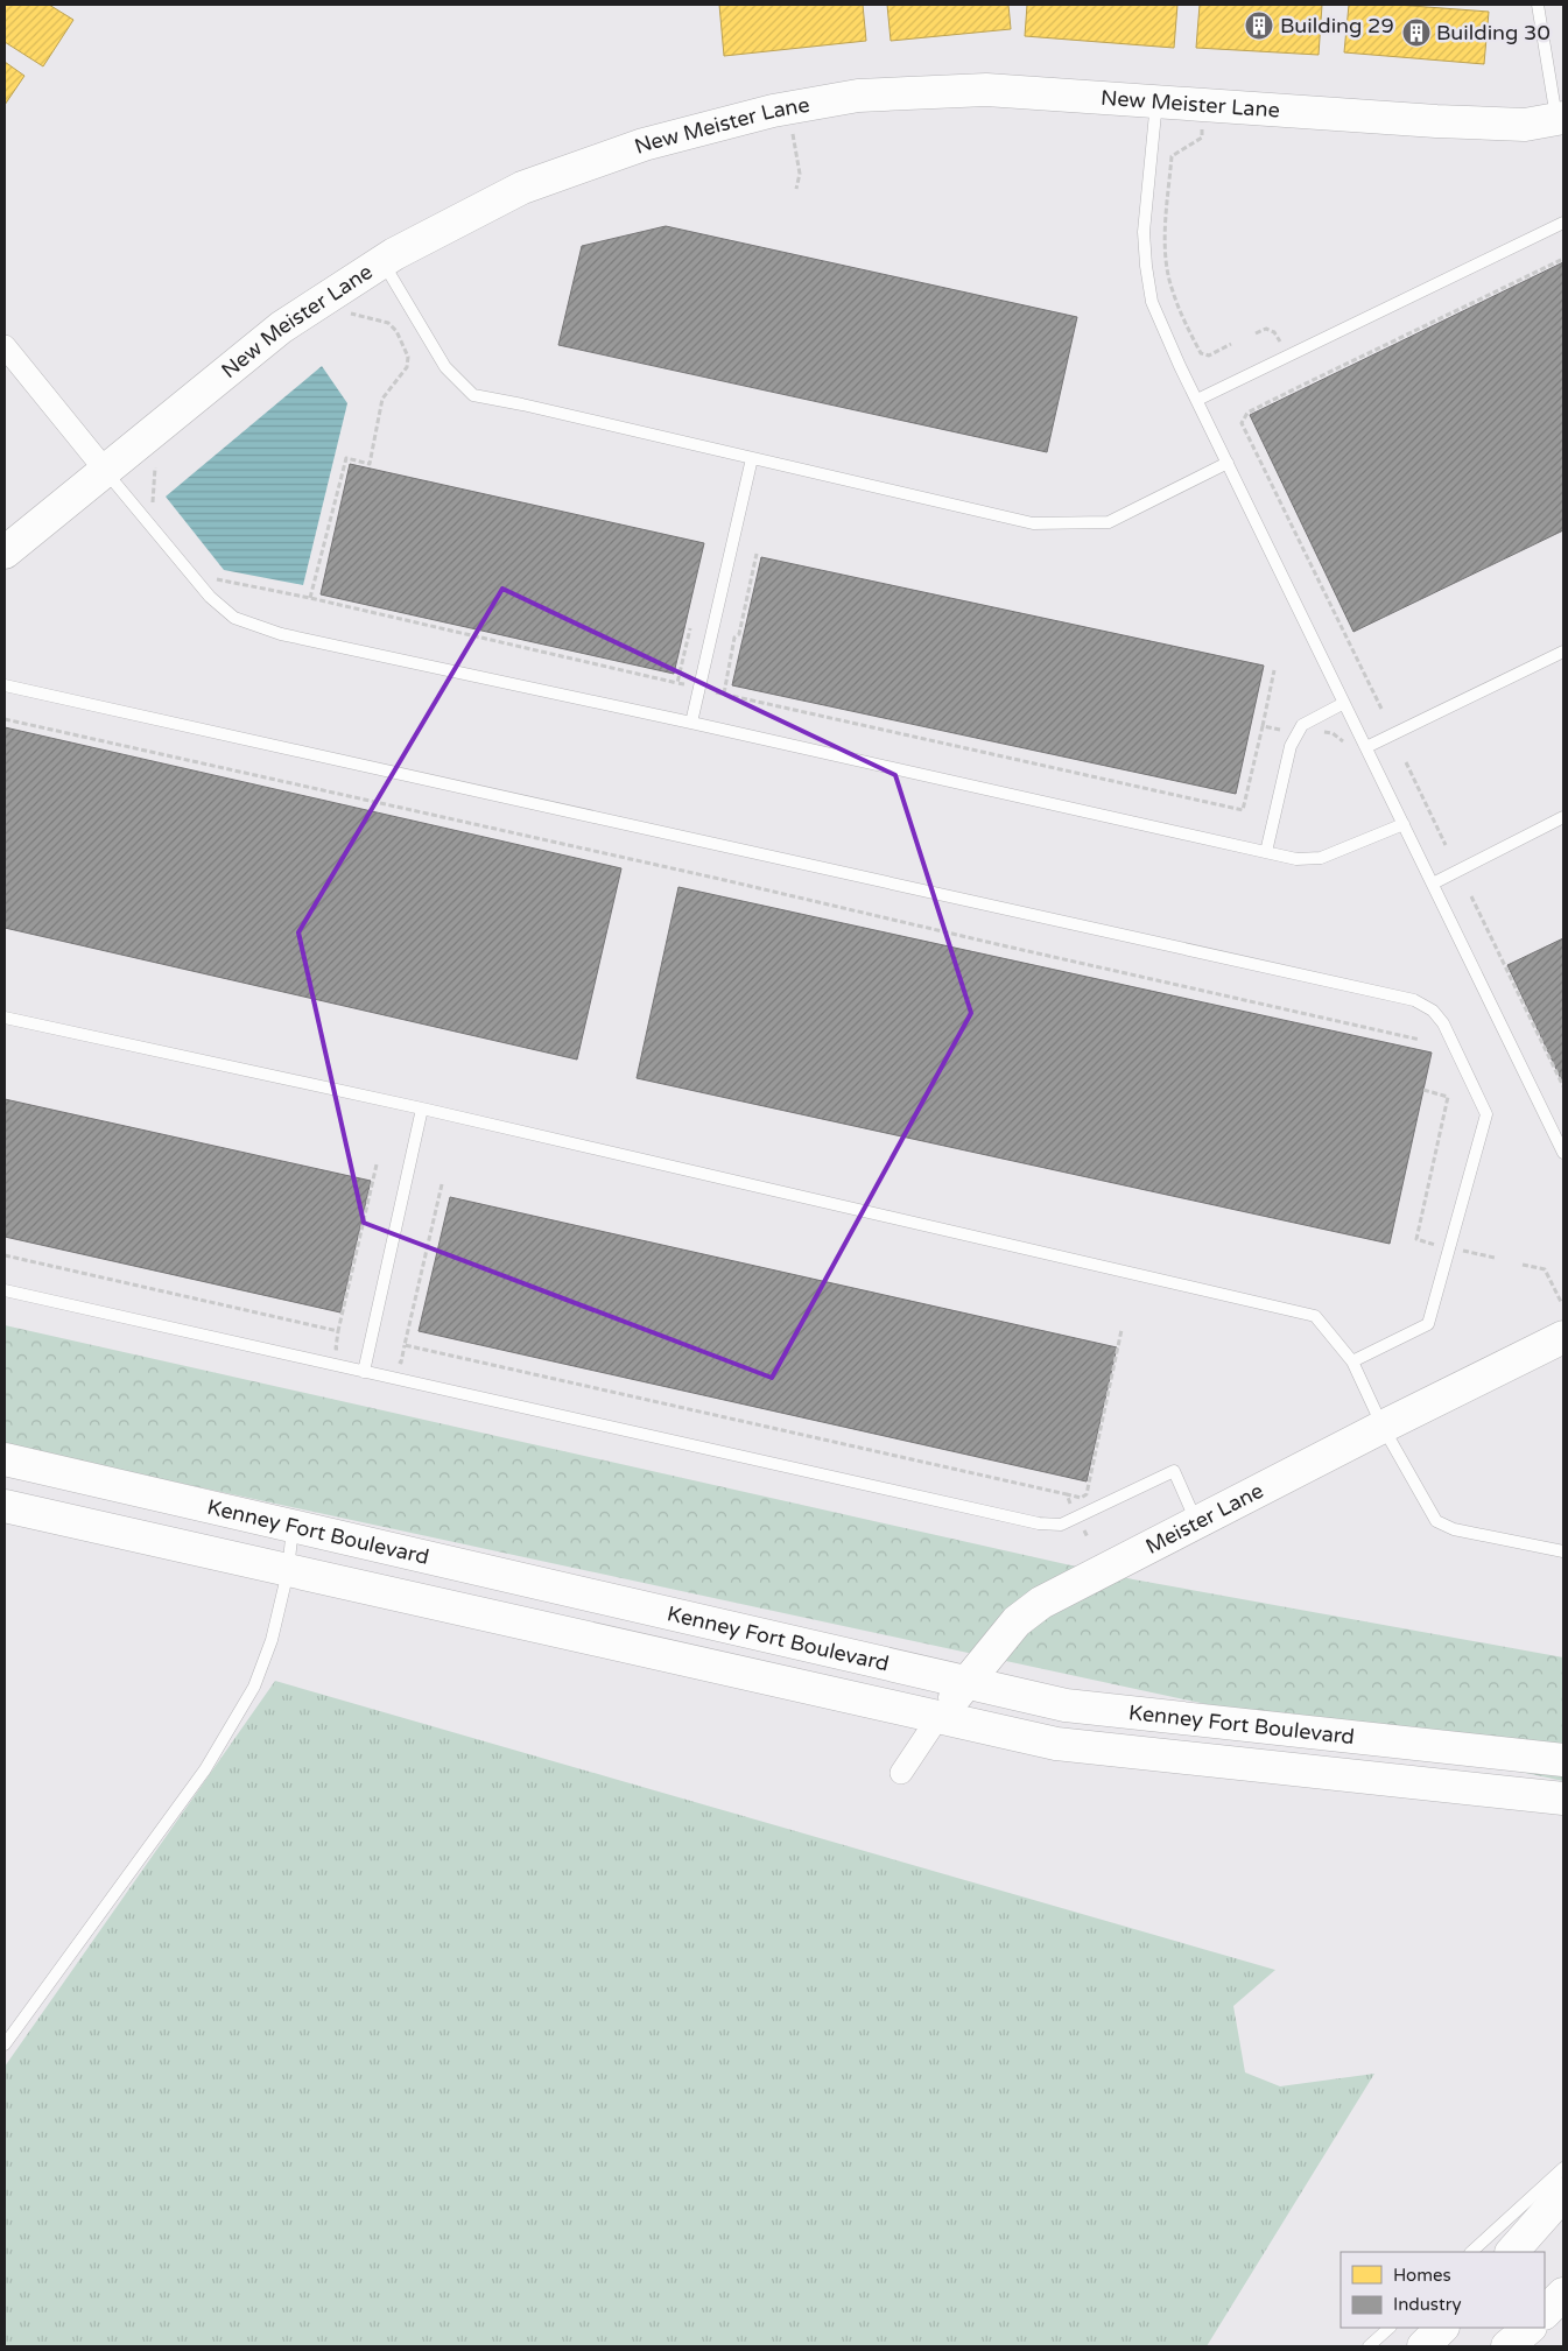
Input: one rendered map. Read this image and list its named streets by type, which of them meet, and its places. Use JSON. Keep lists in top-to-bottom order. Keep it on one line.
{"streets":{"main road":["New Meister Lane","Meister Lane","Kenney Fort Boulevard"]},"crossings":[["Meister Lane","Kenney Fort Boulevard"]],"places":{"building":["Building 29","Building 30"]},"legend":["Homes","Industry"]}
